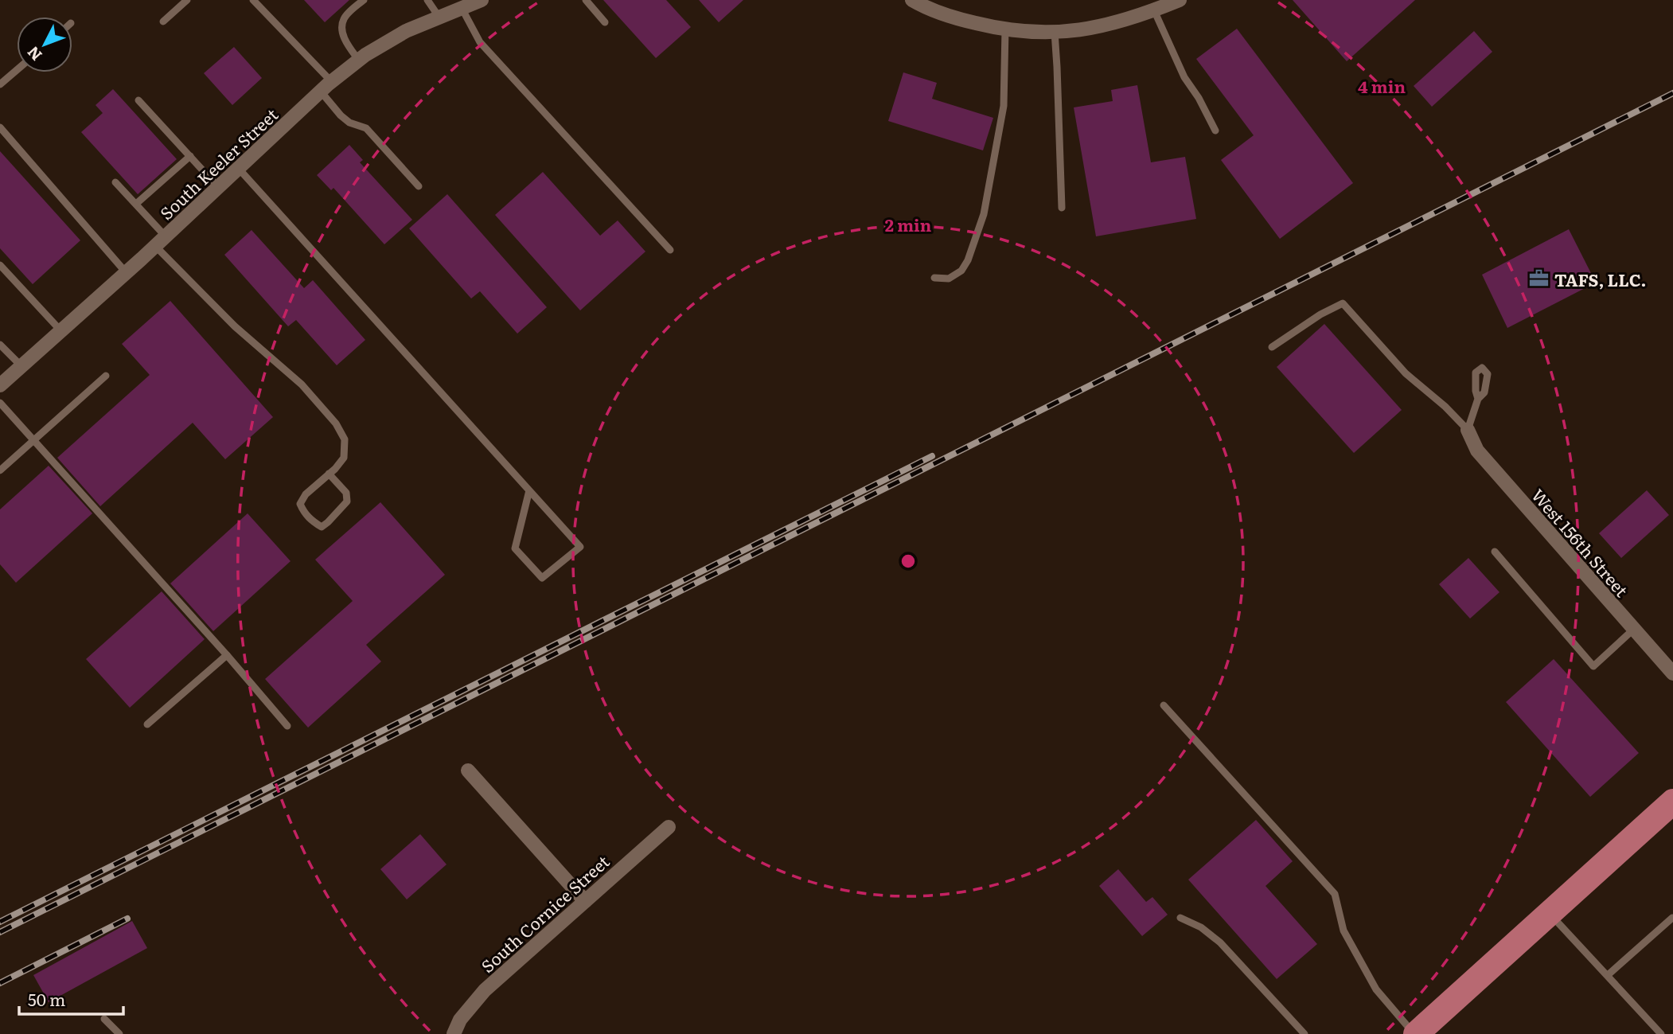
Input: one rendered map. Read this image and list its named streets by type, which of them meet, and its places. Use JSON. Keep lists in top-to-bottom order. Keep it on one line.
{"streets":{"street":["South Keeler Street","West 156th Street","South Cornice Street"]},"places":{"office":["TAFS, LLC."]},"scale_bar":"50 m","north":"bottom left","rings":["4 min","2 min"]}
